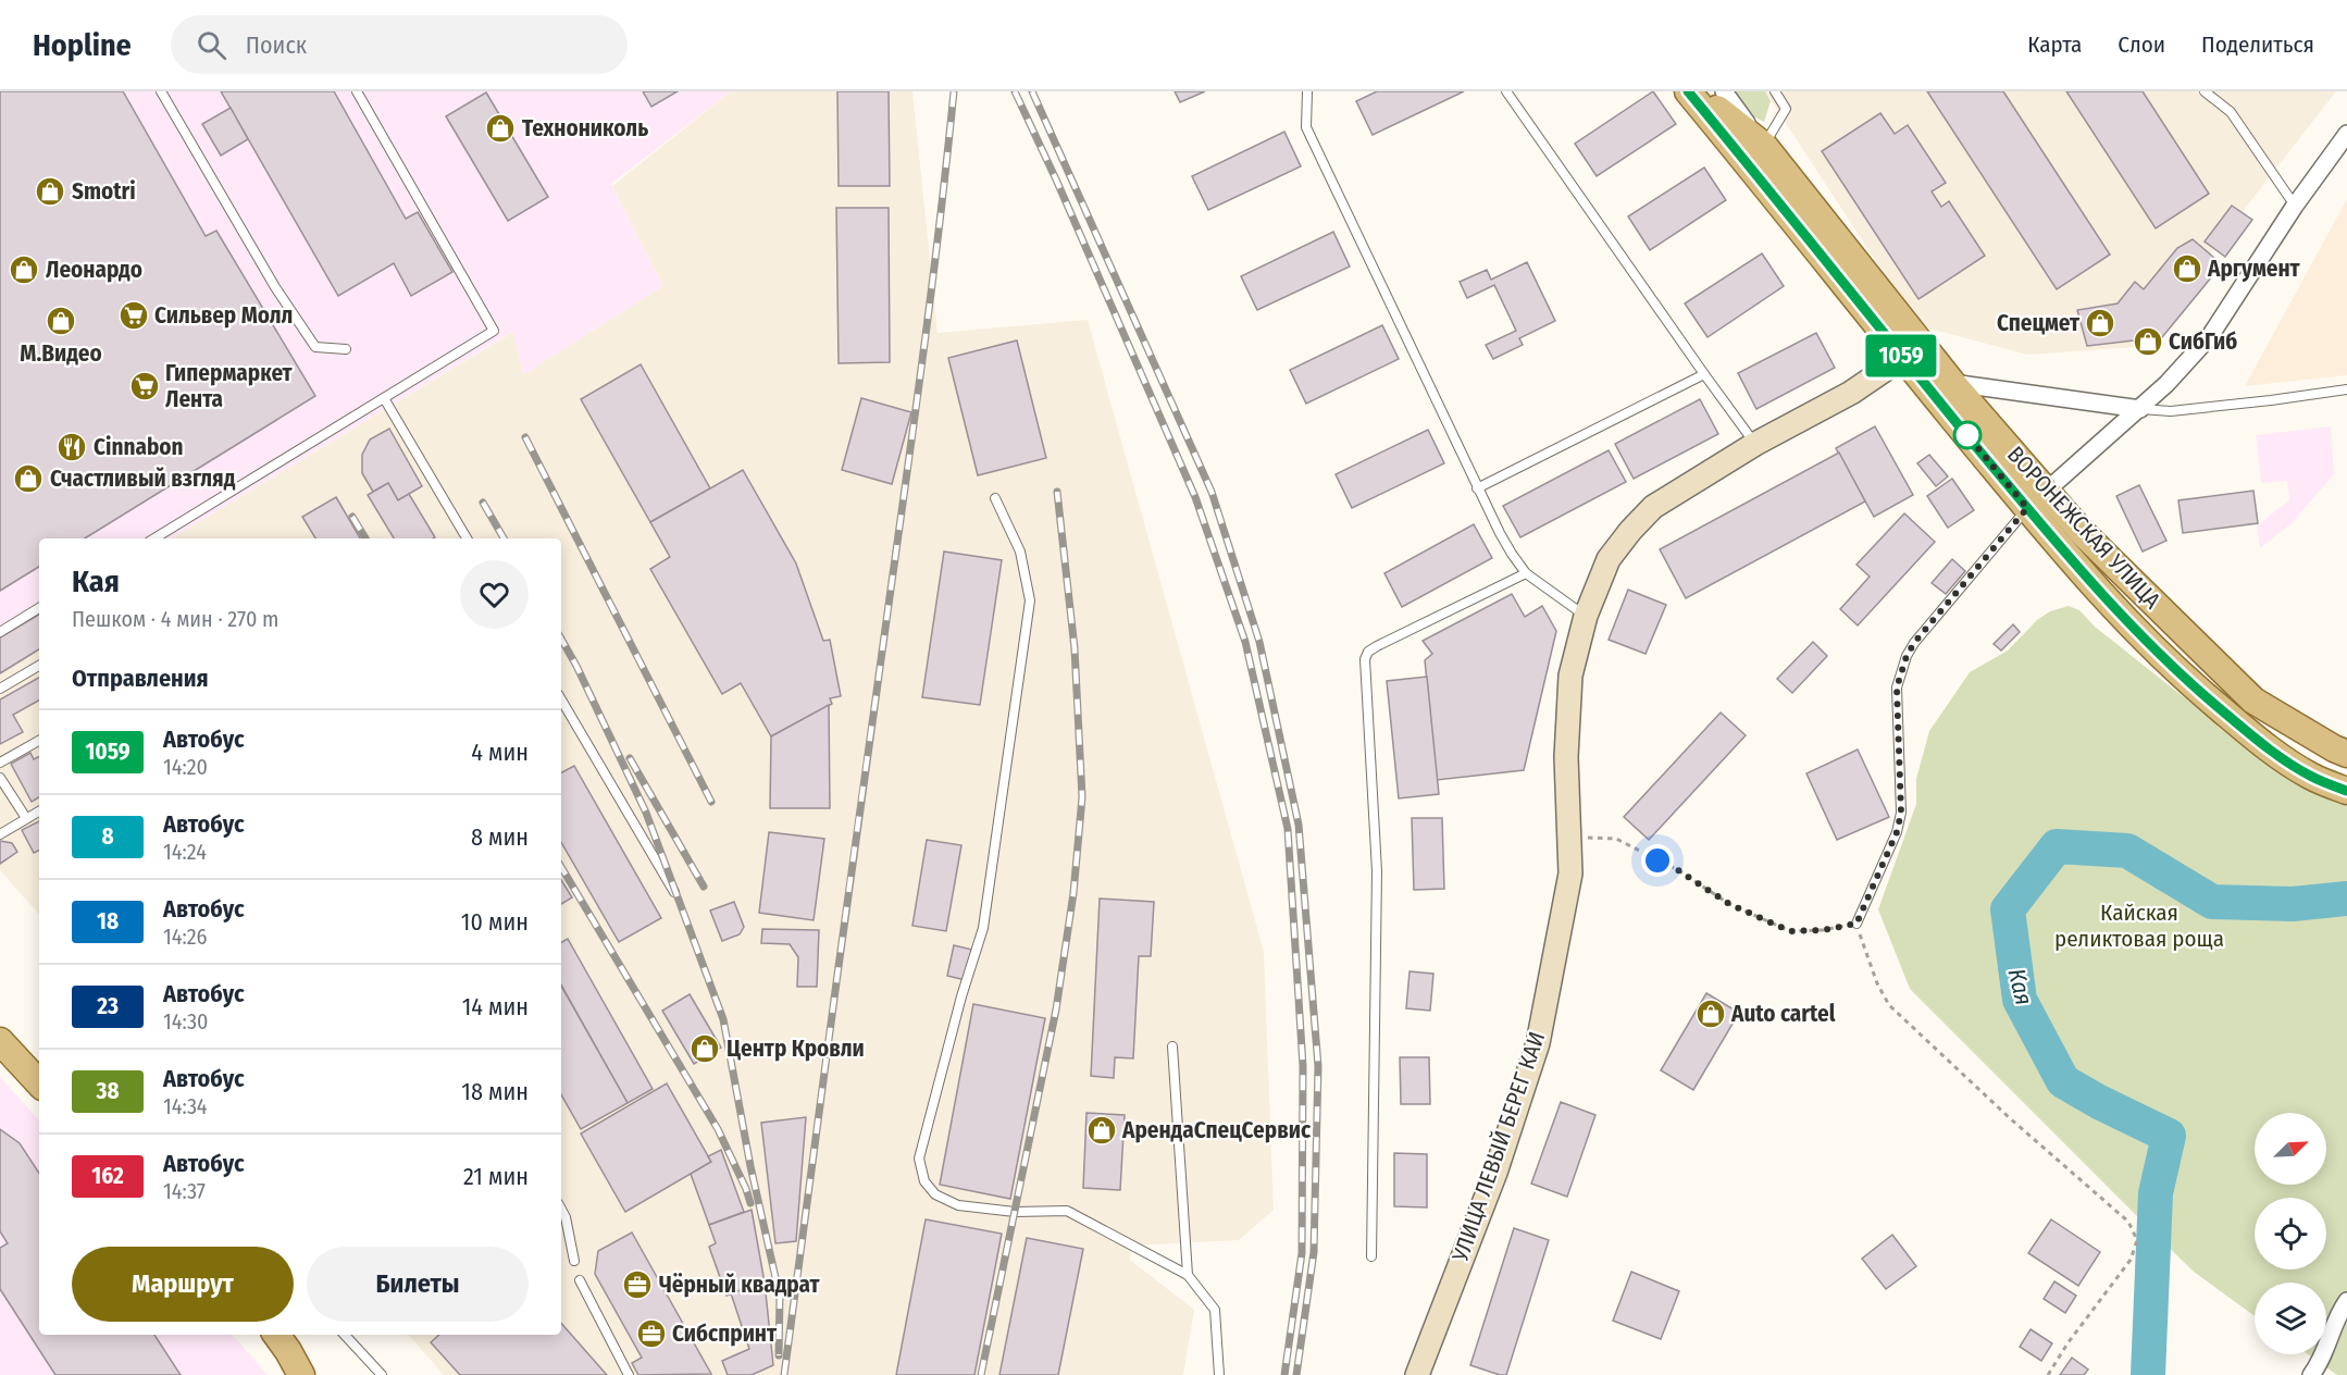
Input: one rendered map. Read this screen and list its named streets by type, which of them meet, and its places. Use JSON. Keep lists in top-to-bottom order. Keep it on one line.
{"streets":{"main road":["ВОРОНЕЖСКАЯ УЛИЦА"],"street":["УЛИЦА ЛЕВЫЙ БЕРЕГ КАИ"]},"crossings":[["ВОРОНЕЖСКАЯ УЛИЦА","УЛИЦА ЛЕВЫЙ БЕРЕГ КАИ"]],"water":["Кая"],"parks":["Кайская реликтовая роща"],"places":{"shop":["Технониколь","Smotri","Аргумент","Леонардо","М.Видео","Спецмет","СибГиб","Счастливый взгляд","Auto cartel","Центр Кровли","АрендаСпецСервис"],"supermarket":["Сильвер Молл","Гипермаркет Лента"],"restaurant":["Cinnabon"],"office":["Чёрный квадрат","Сибспринт"]},"lines":["bus line 1059"],"north":"top right","page":{"header":"Hopline","search":"Поиск","nav":["Карта","Слои","Поделиться"],"on_map":"1059","heading":[["Кая","Пешком · 4 мин · 270 m"],"Отправления"],"list":[{"mark":"1059","name":"Автобус","note":"14:20","value":"4 мин"},{"mark":"8","name":"Автобус","note":"14:24","value":"8 мин"},{"mark":"18","name":"Автобус","note":"14:26","value":"10 мин"},{"mark":"23","name":"Автобус","note":"14:30","value":"14 мин"},{"mark":"38","name":"Автобус","note":"14:34","value":"18 мин"},{"mark":"162","name":"Автобус","note":"14:37","value":"21 мин"}],"buttons":["Маршрут","Билеты"]}}
